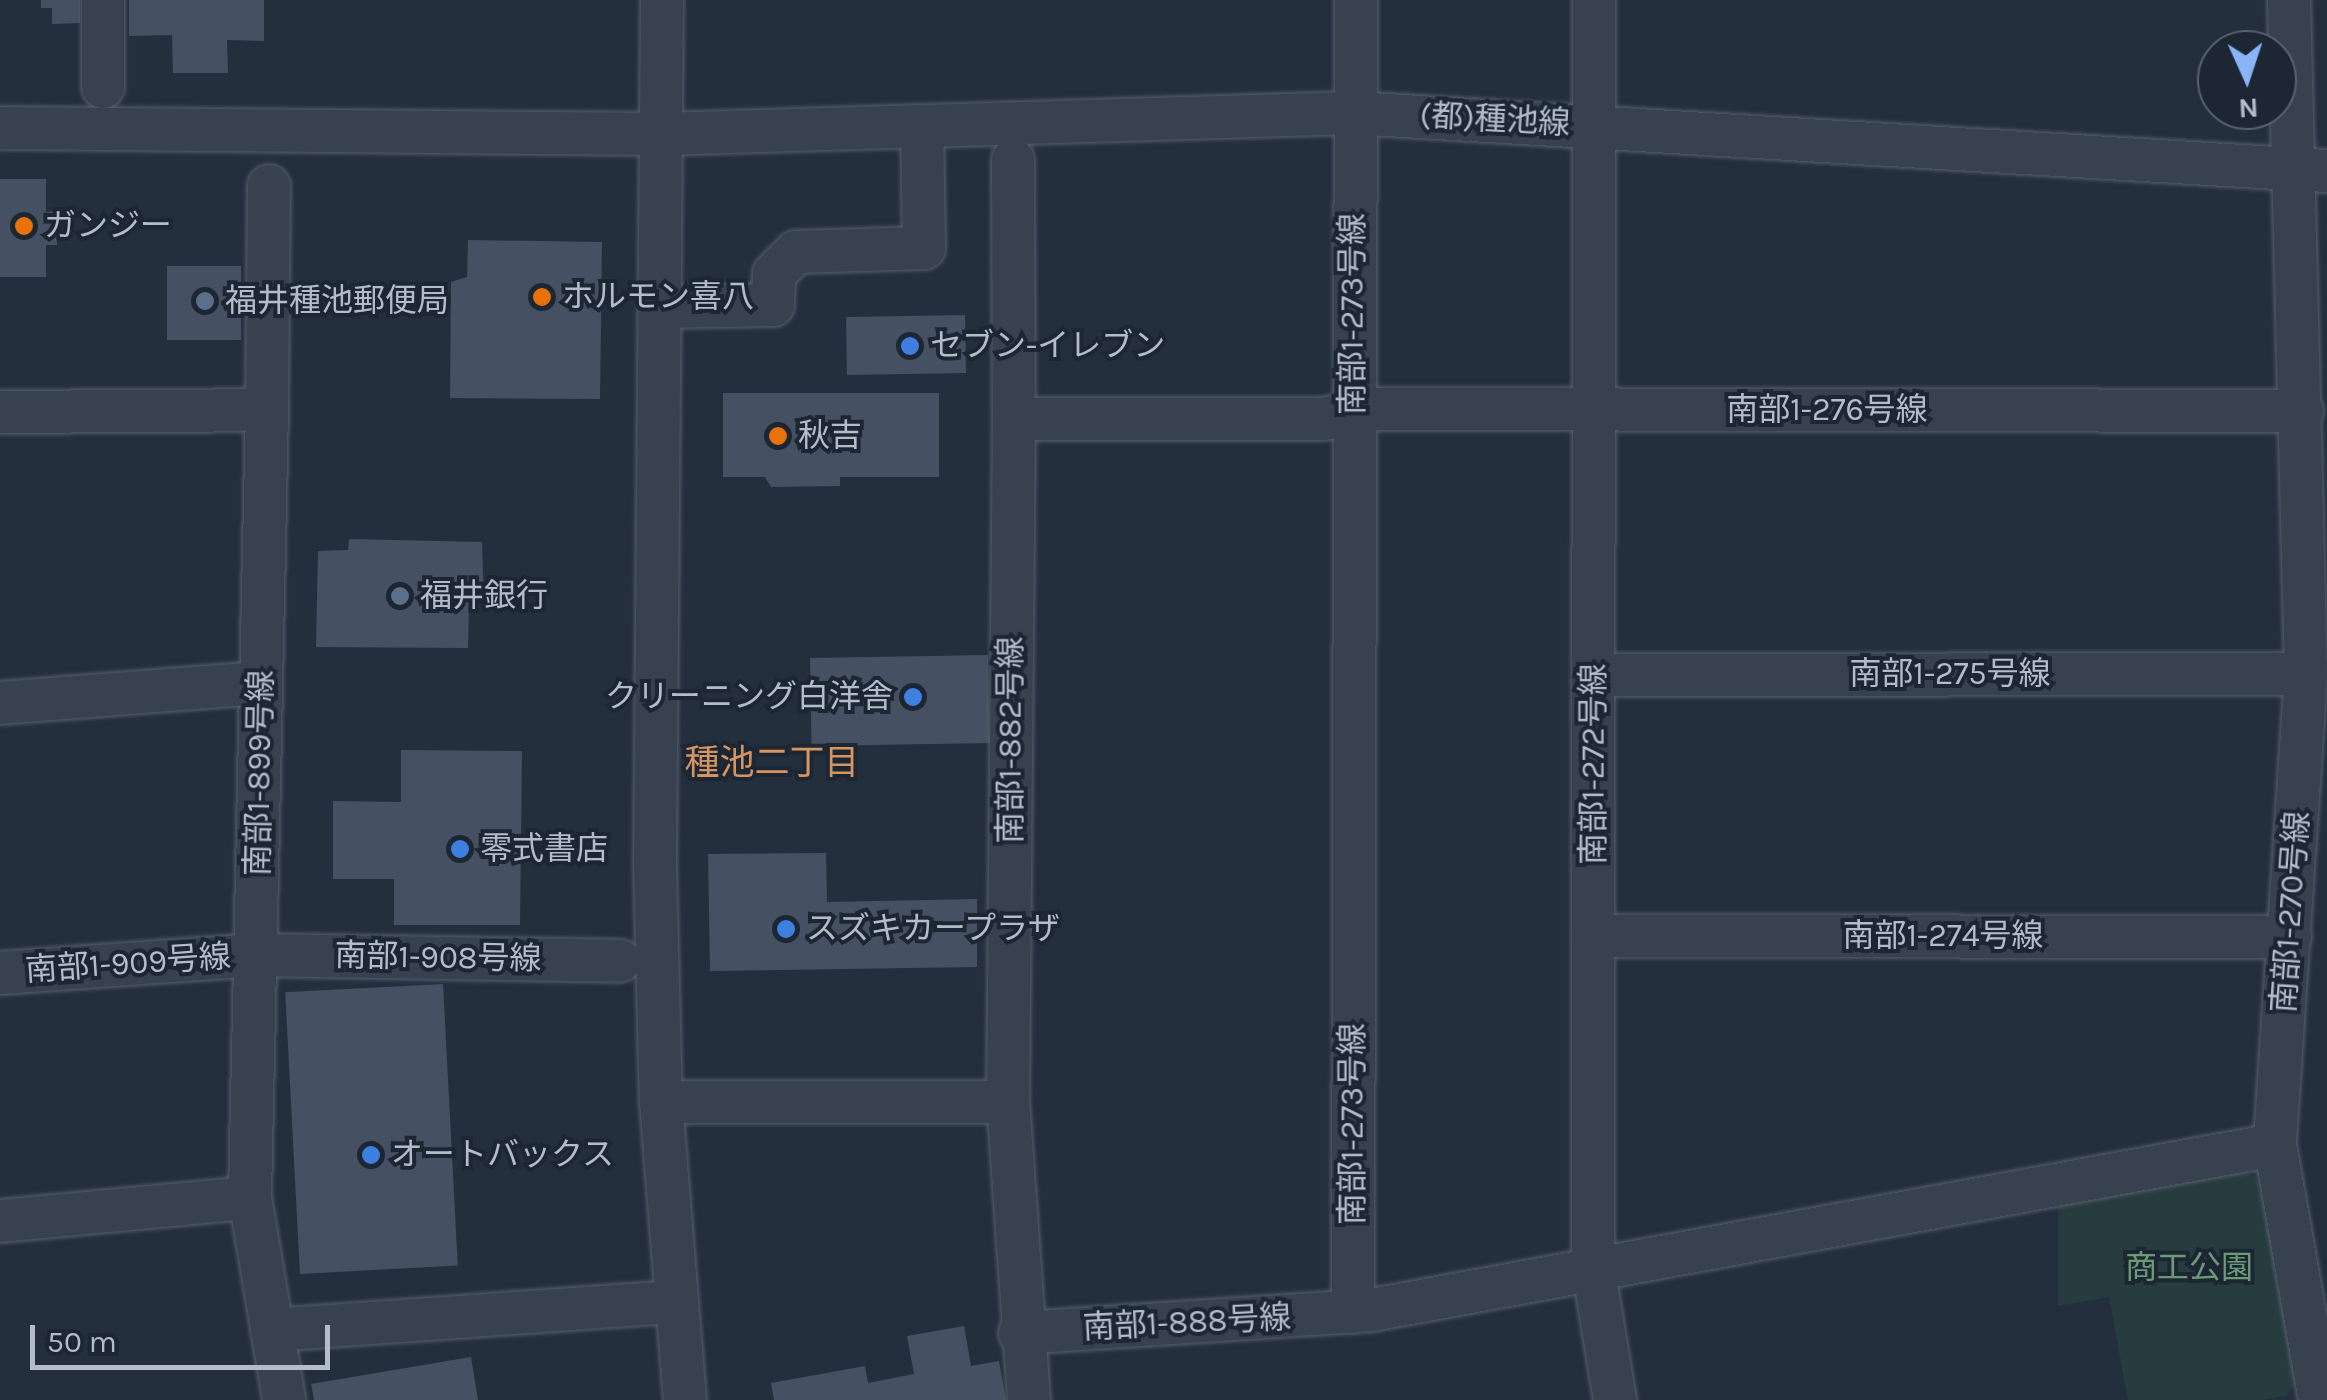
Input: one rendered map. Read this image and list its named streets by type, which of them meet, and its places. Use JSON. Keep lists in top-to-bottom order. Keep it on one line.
{"streets":{"street":["(都)種池線","南部1-273号線","南部1-276号線","南部1-275号線","南部1-882号線","南部1-272号線","南部1-899号線","南部1-270号線","南部1-274号線","南部1-908号線","南部1-909号線","南部1-888号線"]},"crossings":[["(都)種池線","南部1-273号線"],["(都)種池線","南部1-272号線"],["(都)種池線","南部1-270号線"],["南部1-273号線","南部1-276号線"],["南部1-273号線","南部1-888号線"],["南部1-276号線","南部1-272号線"],["南部1-276号線","南部1-270号線"],["南部1-275号線","南部1-272号線"],["南部1-275号線","南部1-270号線"],["南部1-882号線","南部1-888号線"],["南部1-272号線","南部1-274号線"],["南部1-899号線","南部1-908号線"],["南部1-899号線","南部1-909号線"],["南部1-270号線","南部1-274号線"],["南部1-908号線","南部1-909号線"]],"districts":["種池二丁目"],"parks":["商工公園"],"places":["ガンジー","ホルモン喜八","福井種池郵便局","セブン-イレブン","秋吉","福井銀行","クリーニング白洋舎","零式書店","スズキカープラザ","オートバックス"],"scale_bar":"50 m","north":"bottom"}
